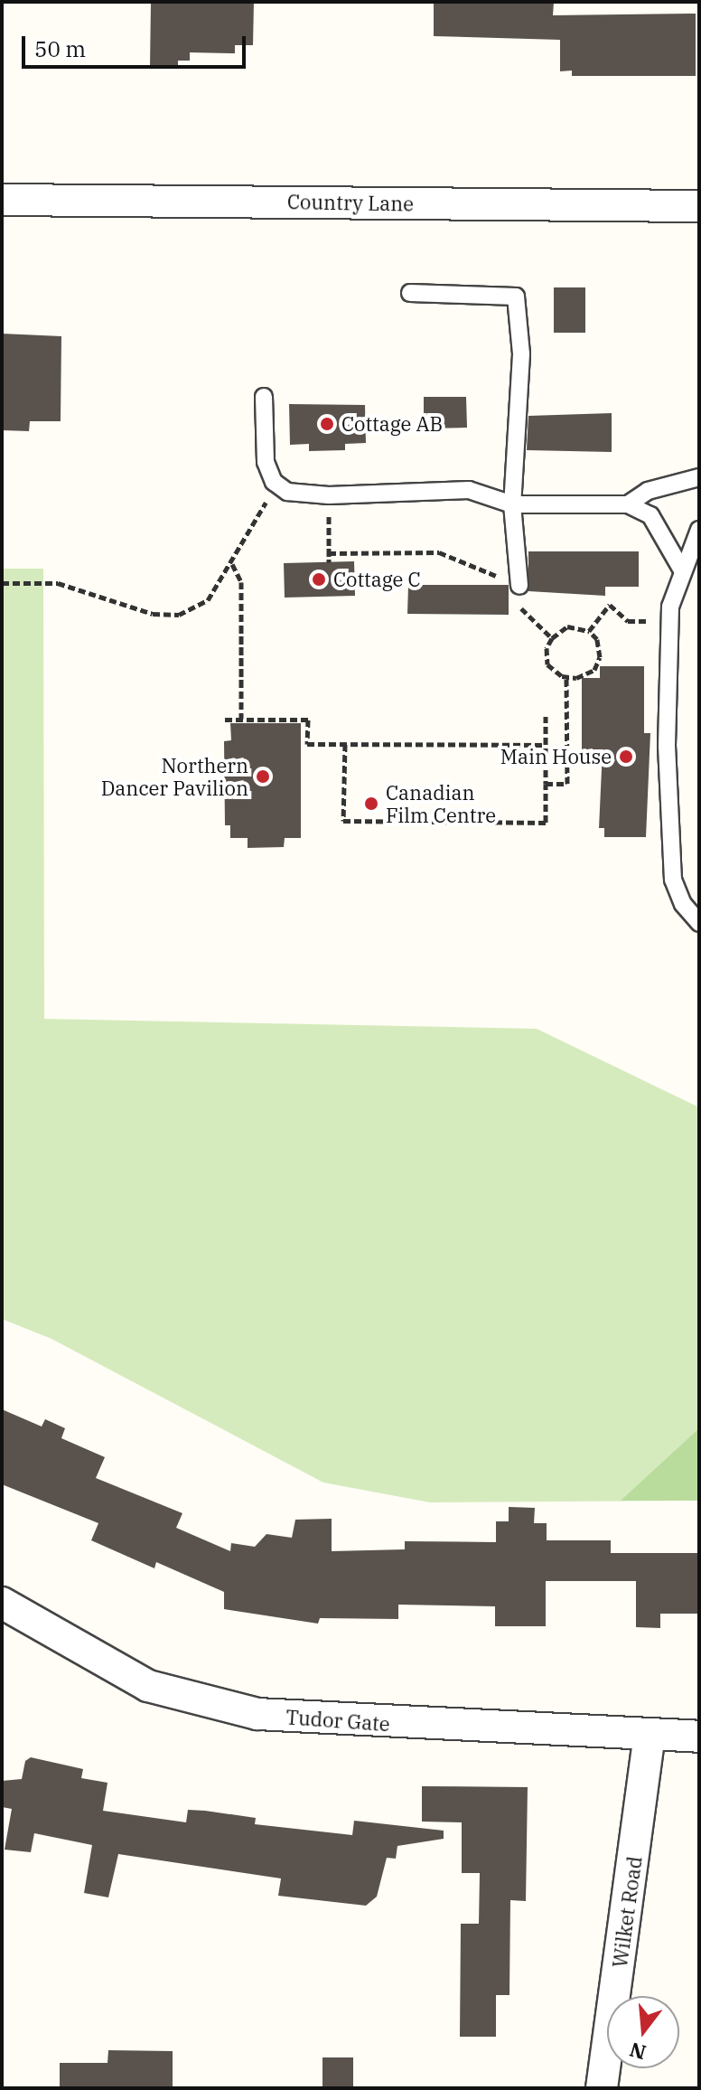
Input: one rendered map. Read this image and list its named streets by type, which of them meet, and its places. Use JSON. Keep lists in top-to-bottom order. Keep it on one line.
{"streets":{"street":["Country Lane","Tudor Gate","Wilket Road"]},"crossings":[["Tudor Gate","Wilket Road"]],"places":["Cottage AB","Cottage C","Main House","Northern Dancer Pavilion","Canadian Film Centre"],"scale_bar":"50 m","north":"bottom"}
